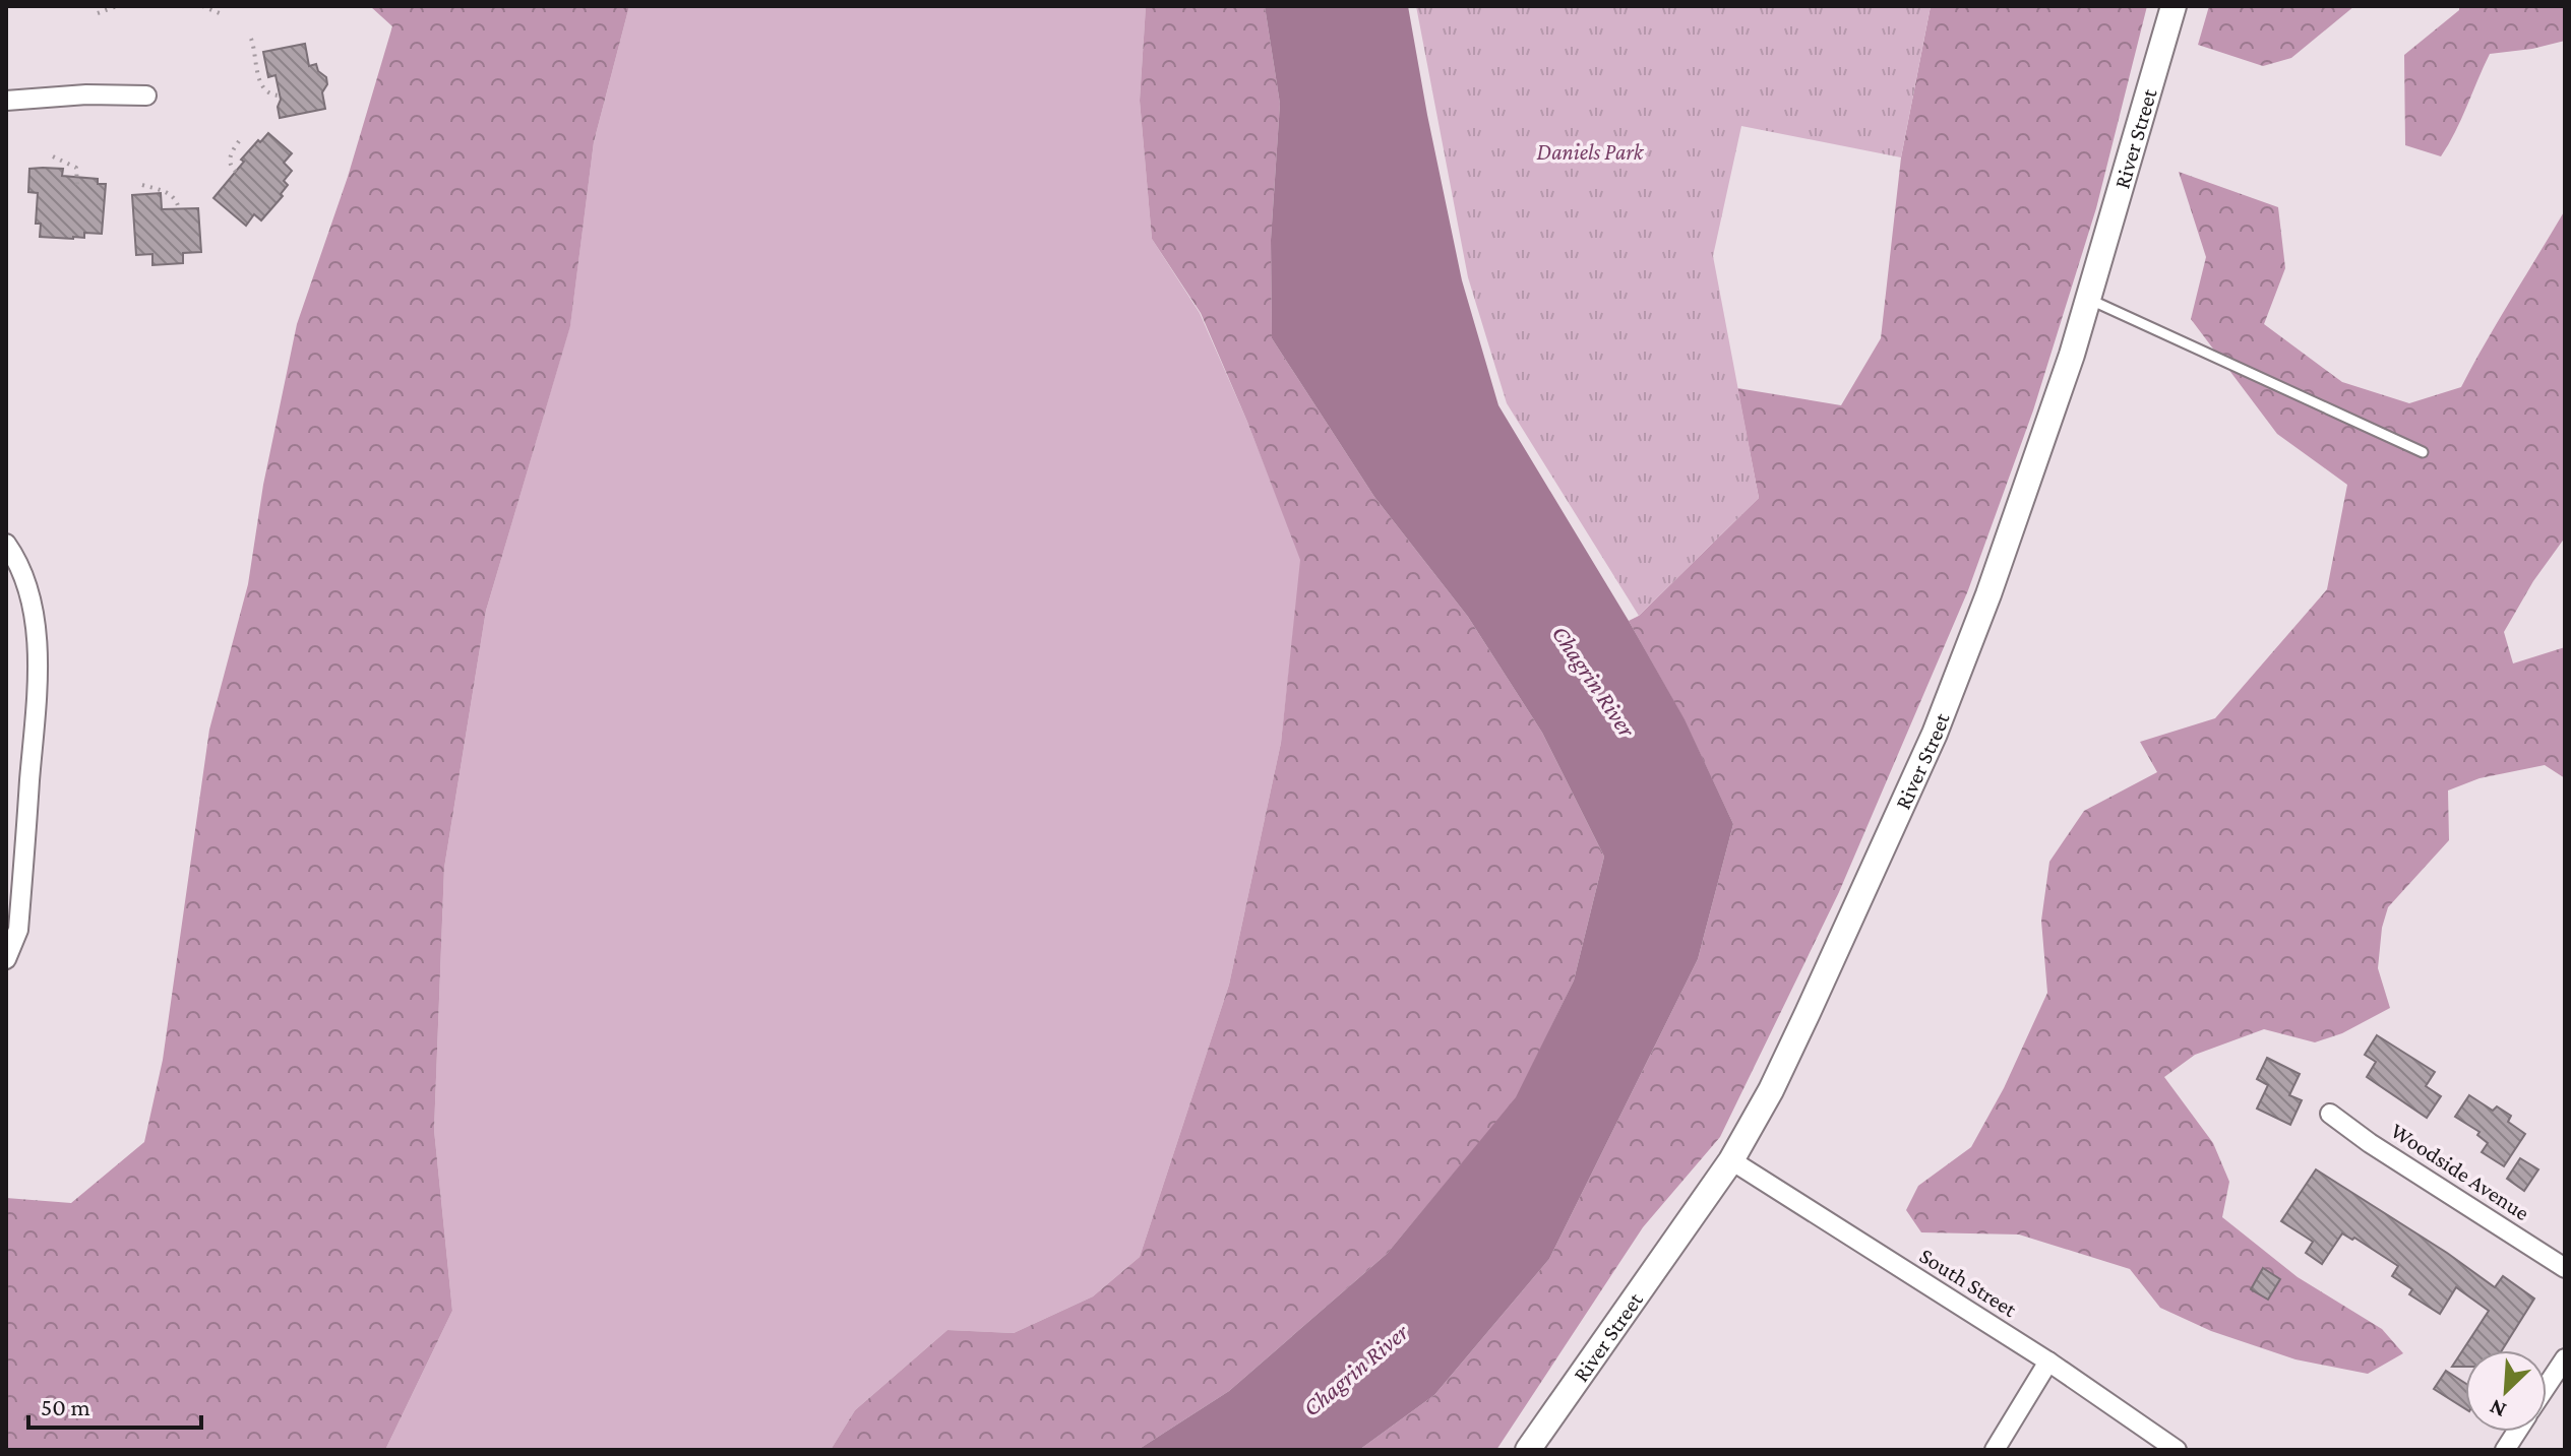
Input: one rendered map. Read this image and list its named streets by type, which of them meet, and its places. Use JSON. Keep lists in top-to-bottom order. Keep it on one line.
{"streets":{"main road":["River Street"],"street":["Woodside Avenue","South Street"]},"crossings":[["River Street","South Street"]],"water":["Chagrin River"],"parks":["Daniels Park"],"scale_bar":"50 m","north":"bottom left"}
